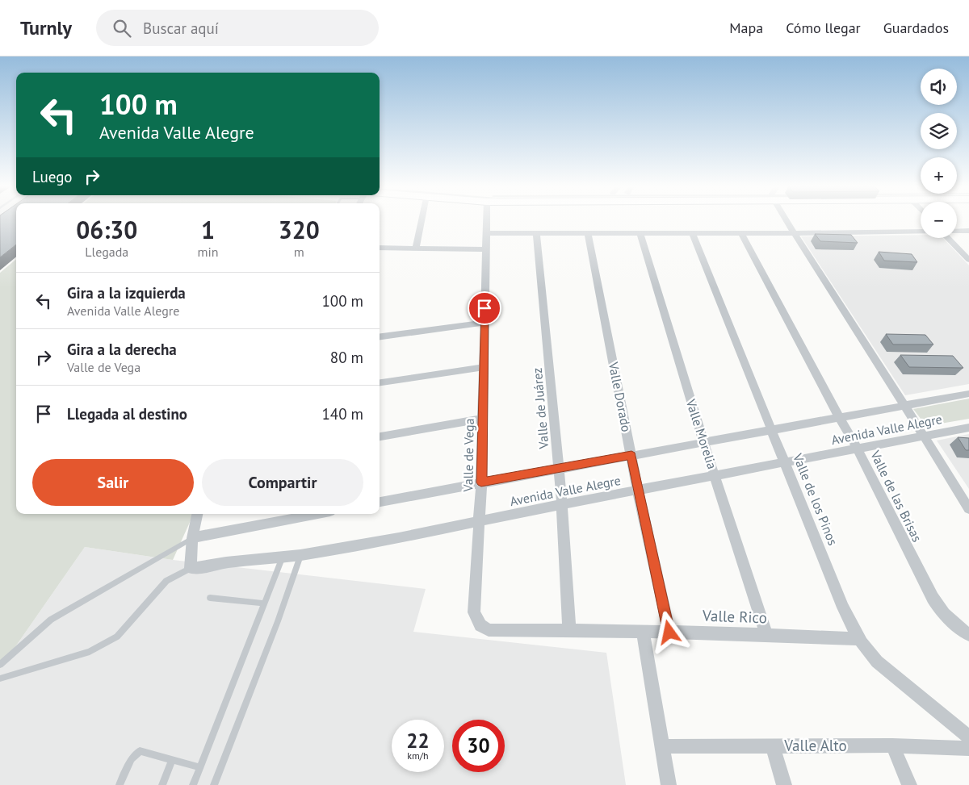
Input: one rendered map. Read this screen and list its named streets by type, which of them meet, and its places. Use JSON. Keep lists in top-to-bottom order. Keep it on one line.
{"streets":{"street":["Valle Dorado","Valle de Juárez","Avenida Valle Alegre","Valle Morelia","Valle de Vega","Valle de las Brisas","Valle de los Pinos","Valle Rico","Valle Alto"]},"crossings":[["Valle Dorado","Avenida Valle Alegre"],["Valle Dorado","Valle Rico"],["Valle de Juárez","Avenida Valle Alegre"],["Valle de Juárez","Valle Rico"],["Avenida Valle Alegre","Valle Morelia"],["Avenida Valle Alegre","Valle de Vega"],["Avenida Valle Alegre","Valle de las Brisas"],["Avenida Valle Alegre","Valle de los Pinos"],["Valle Morelia","Valle Rico"],["Valle de Vega","Valle Rico"],["Valle de los Pinos","Valle Rico"]],"page":{"header":"Turnly","search":"Buscar aquí","nav":["Mapa","Cómo llegar","Guardados"],"map_buttons":["+","−"],"turn":["100 m","Avenida Valle Alegre"],"then":"Luego","eta":["06:30","Llegada","1","min","320","m"],"list":[{"name":"Gira a la izquierda","note":"Avenida Valle Alegre","value":"100 m"},{"name":"Gira a la derecha","note":"Valle de Vega","value":"80 m"},{"name":"Llegada al destino","value":"140 m"}],"buttons":["Salir","Compartir"],"speed":"22 km/h","limit":"30"}}
